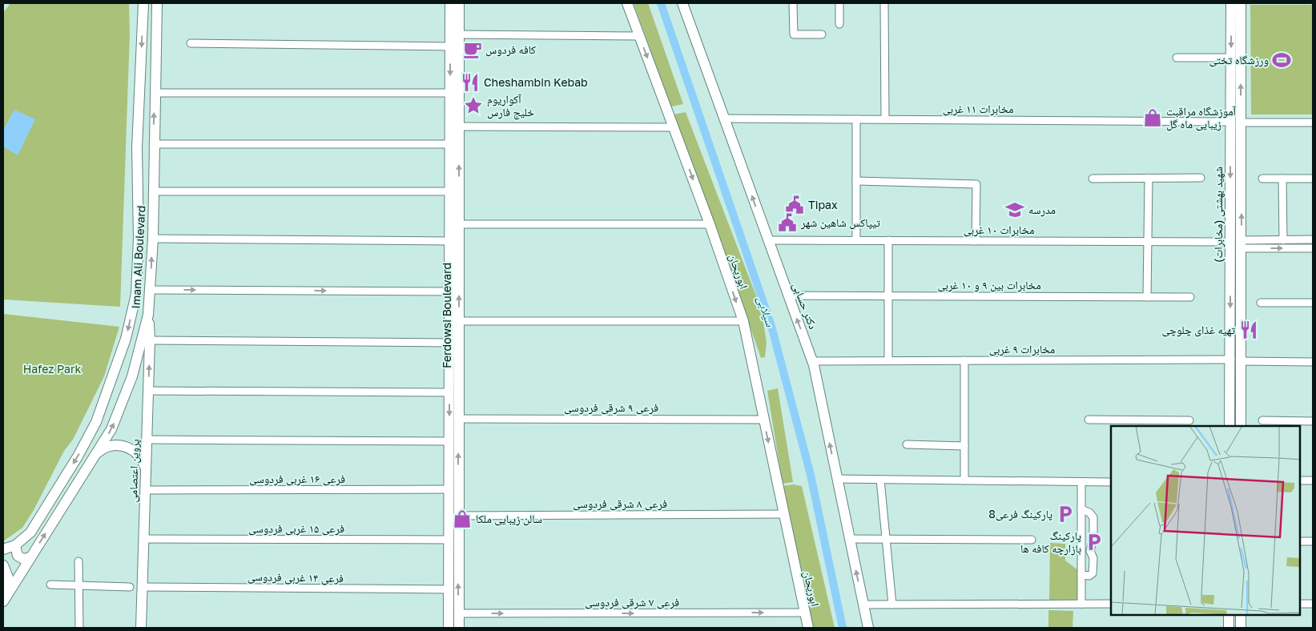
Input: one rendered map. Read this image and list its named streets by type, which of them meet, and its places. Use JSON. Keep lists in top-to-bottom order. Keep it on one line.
{"streets":{"main road":["شهید بهشتی (مخابرات)","Imam Ali Boulevard","ابوریحان","دکتر حسابی","Ferdowsi Boulevard","پروین اعتصامی"],"street":["مخابرات ۱۱ غربی","مخابرات ۱۰ غربی","مخابرات بین ۹ و ۱۰ غربی","مخابرات ۹ غربی","فرعی ۹ شرقی فردوسی","فرعی ۱۶ غربی فردوسی","فرعی ۸ شرقی فردوسی","فرعی ۱۵ غربی فردوسی","فرعی ۱۴ غربی فردوسی","فرعی ۷ شرقی فردوسی"]},"crossings":[["مخابرات ۱۱ غربی","شهید بهشتی (مخابرات)"],["مخابرات ۱۱ غربی","دکتر حسابی"],["شهید بهشتی (مخابرات)","مخابرات ۱۰ غربی"],["شهید بهشتی (مخابرات)","مخابرات ۹ غربی"],["مخابرات ۱۰ غربی","دکتر حسابی"],["Imam Ali Boulevard","پروین اعتصامی"],["ابوریحان","فرعی ۹ شرقی فردوسی"],["ابوریحان","فرعی ۸ شرقی فردوسی"],["ابوریحان","فرعی ۷ شرقی فردوسی"],["مخابرات بین ۹ و ۱۰ غربی","دکتر حسابی"],["دکتر حسابی","مخابرات ۹ غربی"],["Ferdowsi Boulevard","فرعی ۹ شرقی فردوسی"],["Ferdowsi Boulevard","فرعی ۱۶ غربی فردوسی"],["Ferdowsi Boulevard","فرعی ۸ شرقی فردوسی"],["Ferdowsi Boulevard","فرعی ۱۵ غربی فردوسی"],["Ferdowsi Boulevard","فرعی ۱۴ غربی فردوسی"],["Ferdowsi Boulevard","فرعی ۷ شرقی فردوسی"],["پروین اعتصامی","فرعی ۱۶ غربی فردوسی"],["پروین اعتصامی","فرعی ۱۵ غربی فردوسی"],["پروین اعتصامی","فرعی ۱۴ غربی فردوسی"]],"one_way":["ابوریحان","دکتر حسابی","فرعی ۷ شرقی فردوسی"],"water":["سیلابی"],"parks":["Hafez Park"],"places":{"cafe":["کافه فردوس"],"sports":["ورزشگاه تختی"],"restaurant":["Cheshambin Kebab","تهیه غذای چلوچی"],"place":["آکواریوم خلیج فارس"],"shop":["آموزشگاه مراقبت زیبایی ماه گل","سالن زیبایی ملکا"],"public building":["Tipax","تیپاکس شاهین شهر"],"school or university":["مدرسه"],"parking":["پارکینگ فرعی8","پارکینگ بازارچه کافه ها"]}}
